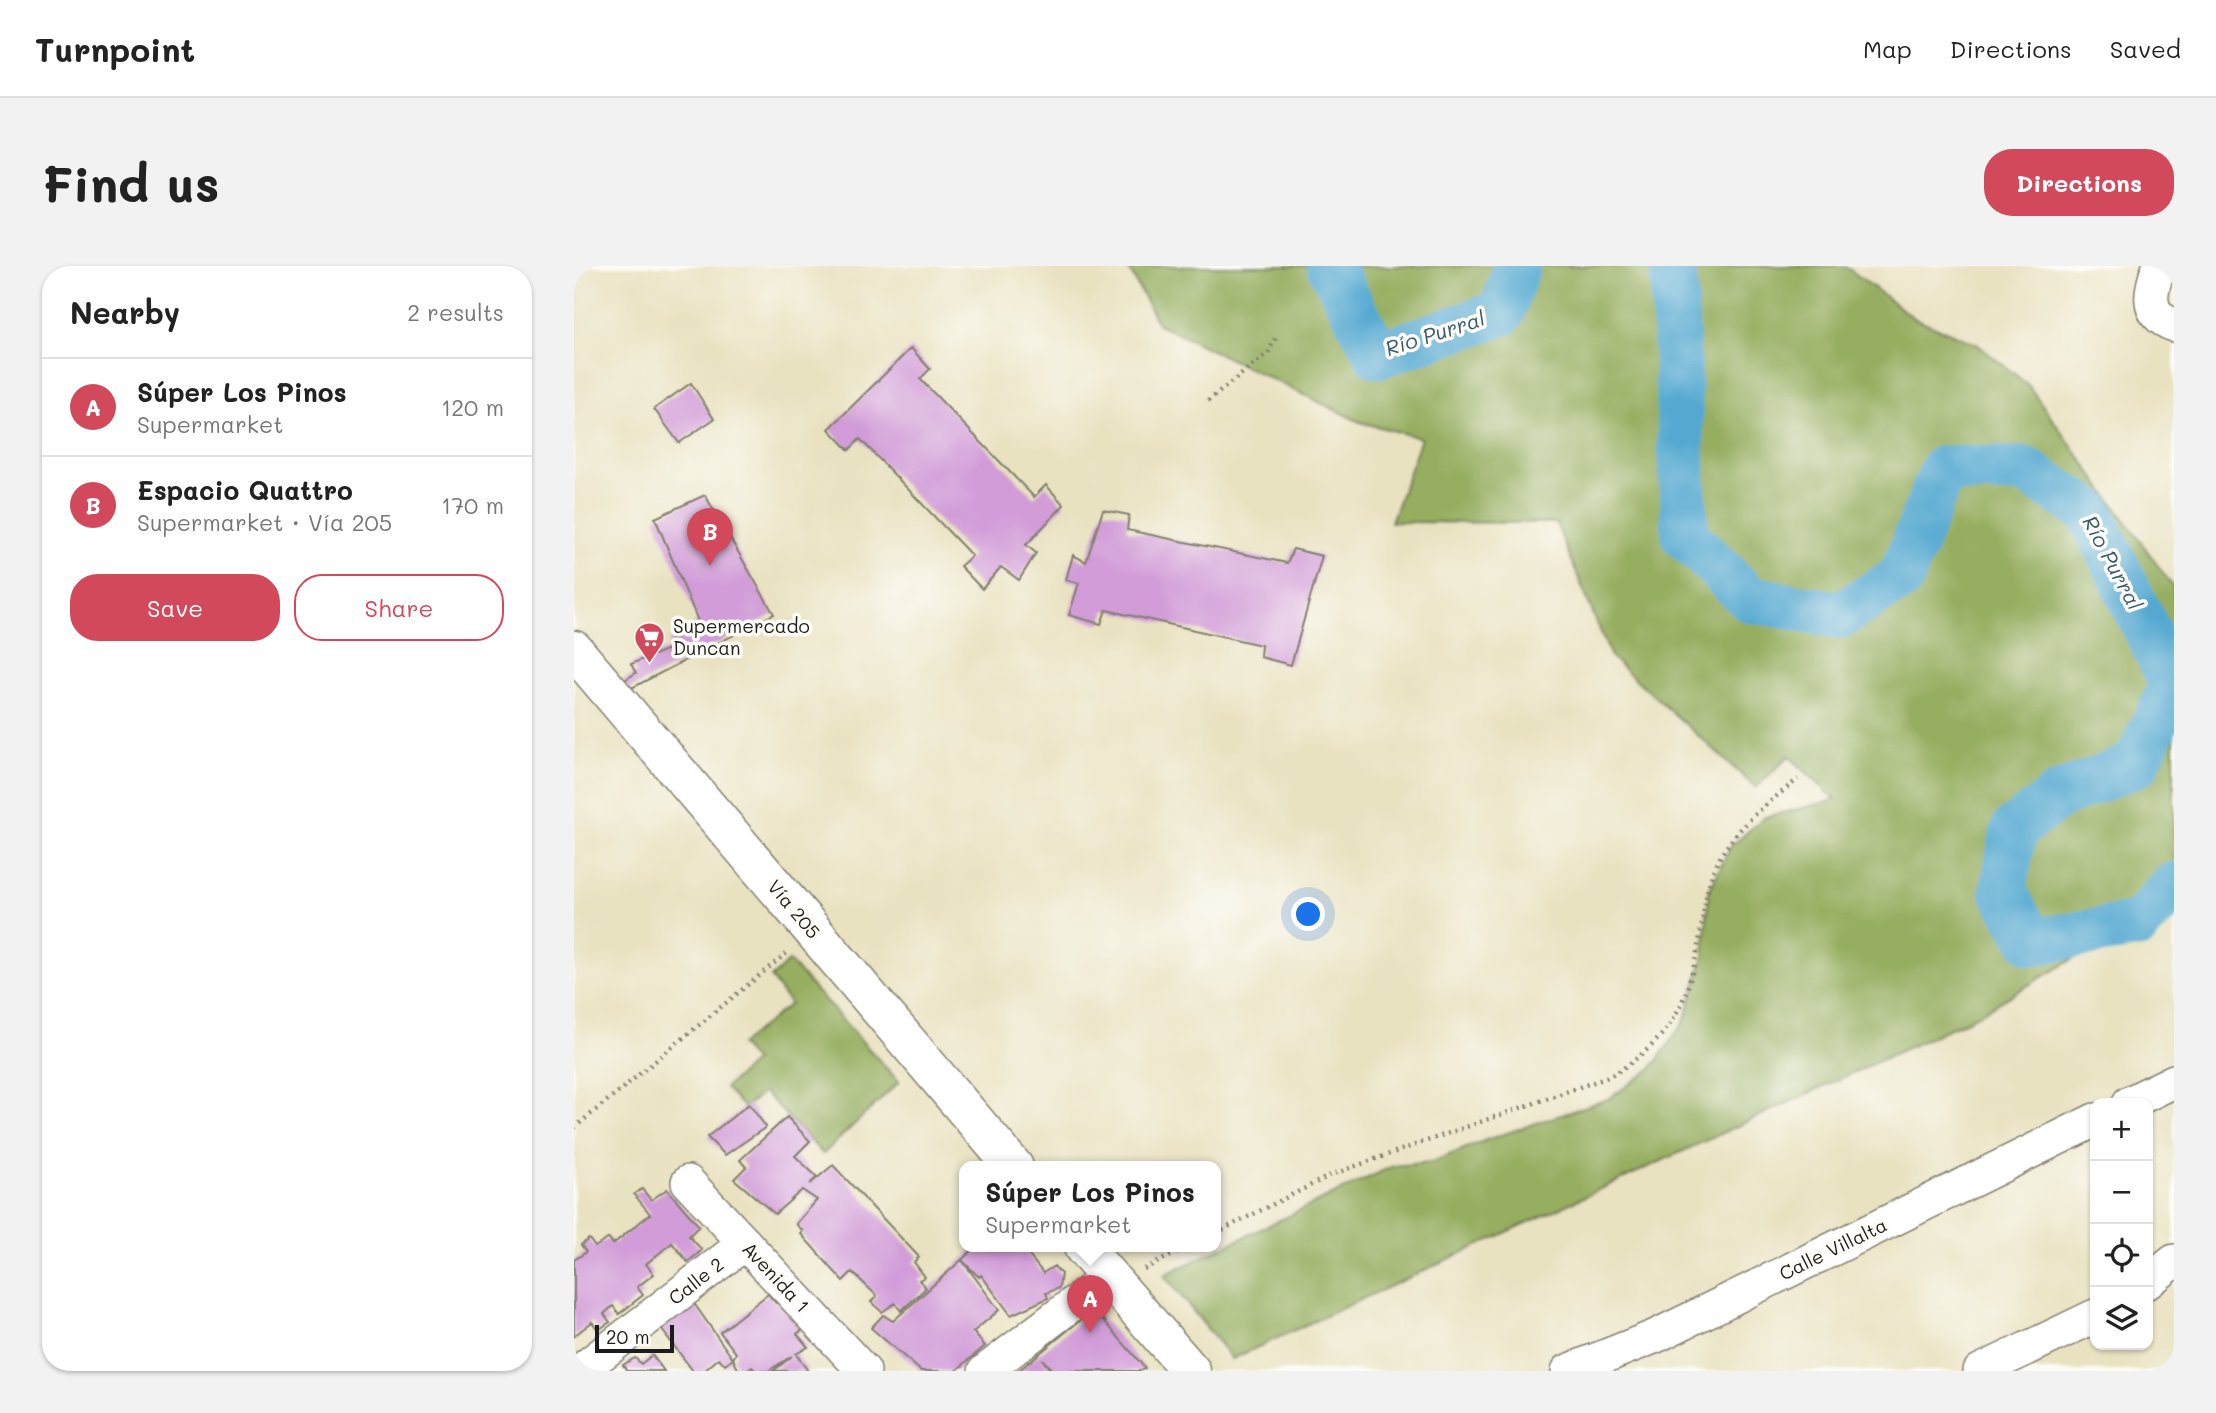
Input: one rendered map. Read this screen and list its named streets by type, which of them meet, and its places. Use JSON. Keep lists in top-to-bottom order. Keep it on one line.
{"streets":{"main road":["Vía 205"],"street":["Calle Villalta","Avenida 1","Calle 2"]},"crossings":[["Avenida 1","Calle 2"]],"water":["Río Purral"],"places":{"supermarket":["Supermercado Duncan"]},"scale_bar":"20 m","page":{"header":"Turnpoint","nav":["Map","Directions","Saved"],"buttons":["Directions",["Save","Share"]],"title":"Find us","heading":["Nearby","2 results"],"list":[{"mark":"A","name":"Súper Los Pinos","note":"Supermarket","value":"120 m"},{"mark":"B","name":"Espacio Quattro","note":"Supermarket · Vía 205","value":"170 m"}],"pins":["B","A"],"map_buttons":["+","−"],"popup":["Súper Los Pinos","Supermarket"],"scale":"20 m"}}
